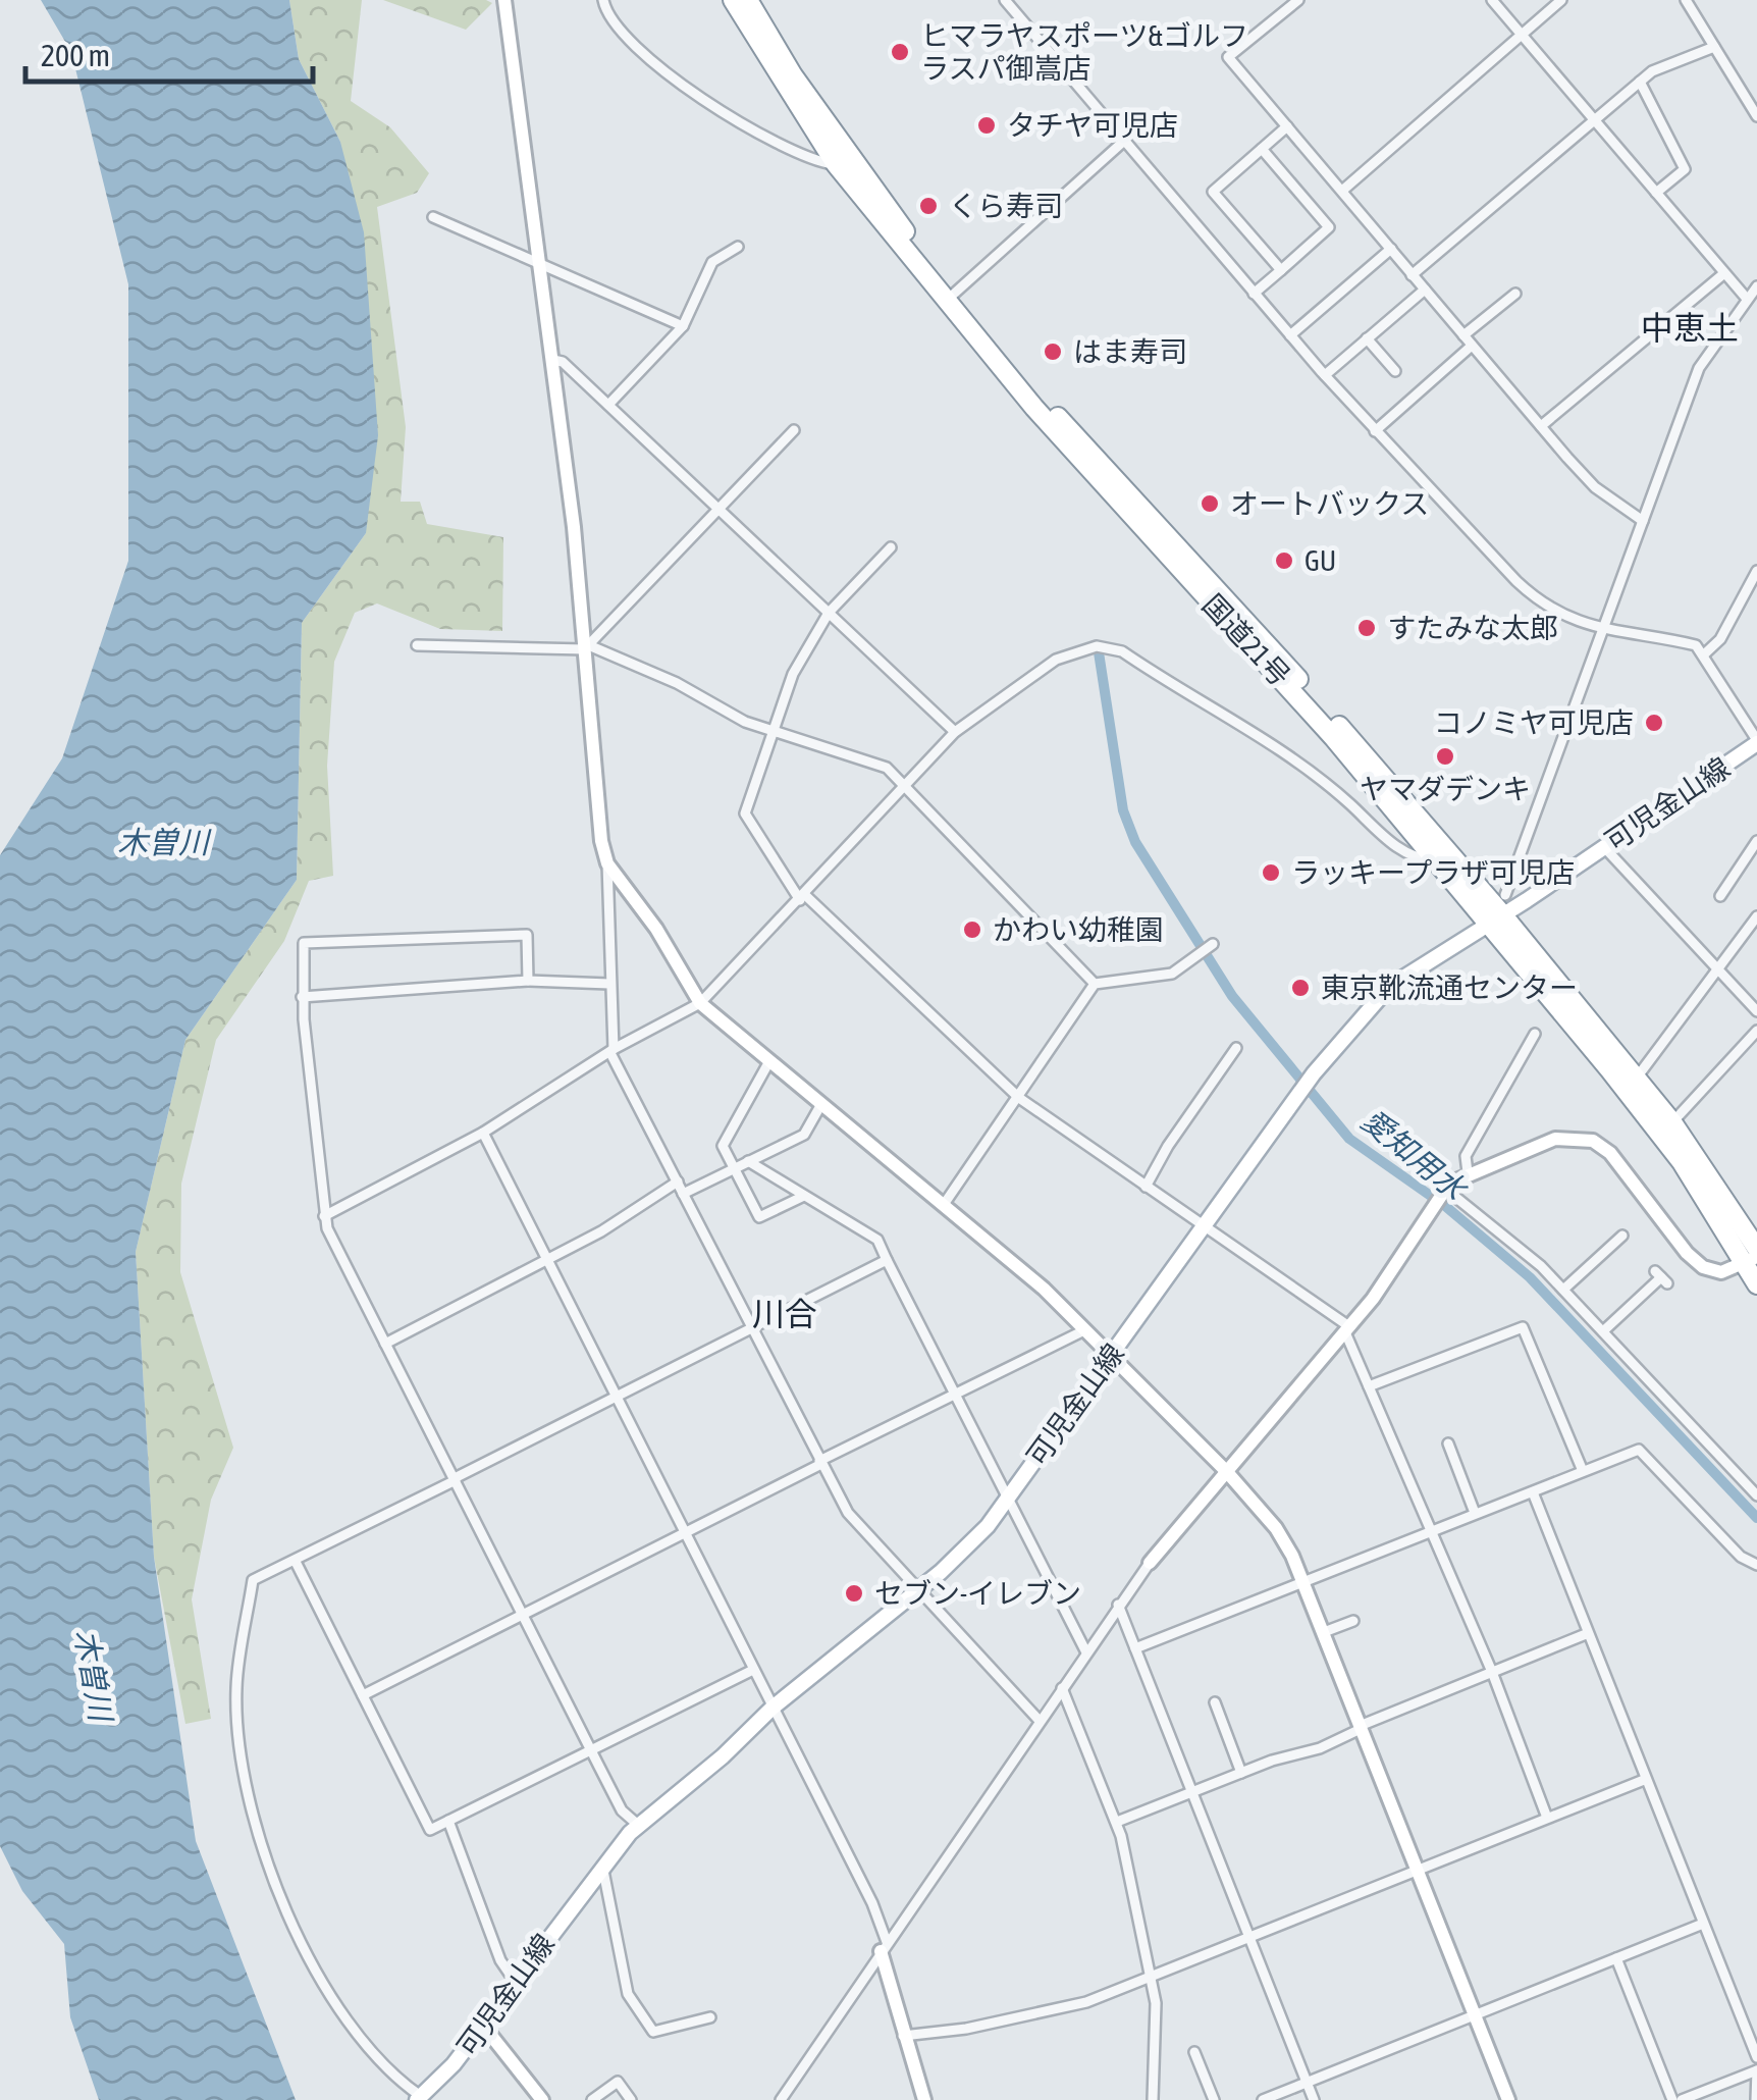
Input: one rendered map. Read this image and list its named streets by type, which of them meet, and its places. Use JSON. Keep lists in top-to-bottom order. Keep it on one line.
{"streets":{"highway":["国道21号"],"main road":["可児金山線"]},"crossings":[["国道21号","可児金山線"]],"districts":["中恵土","川合"],"water":["木曽川","愛知用水"],"places":["ヒマラヤスポーツ&ゴルフ ラスパ御嵩店","タチヤ可児店","くら寿司","はま寿司","オートバックス","GU","すたみな太郎","コノミヤ可児店","ヤマダデンキ","ラッキープラザ可児店","かわい幼稚園","東京靴流通センター","セブン-イレブン"],"scale_bar":"200 m"}
